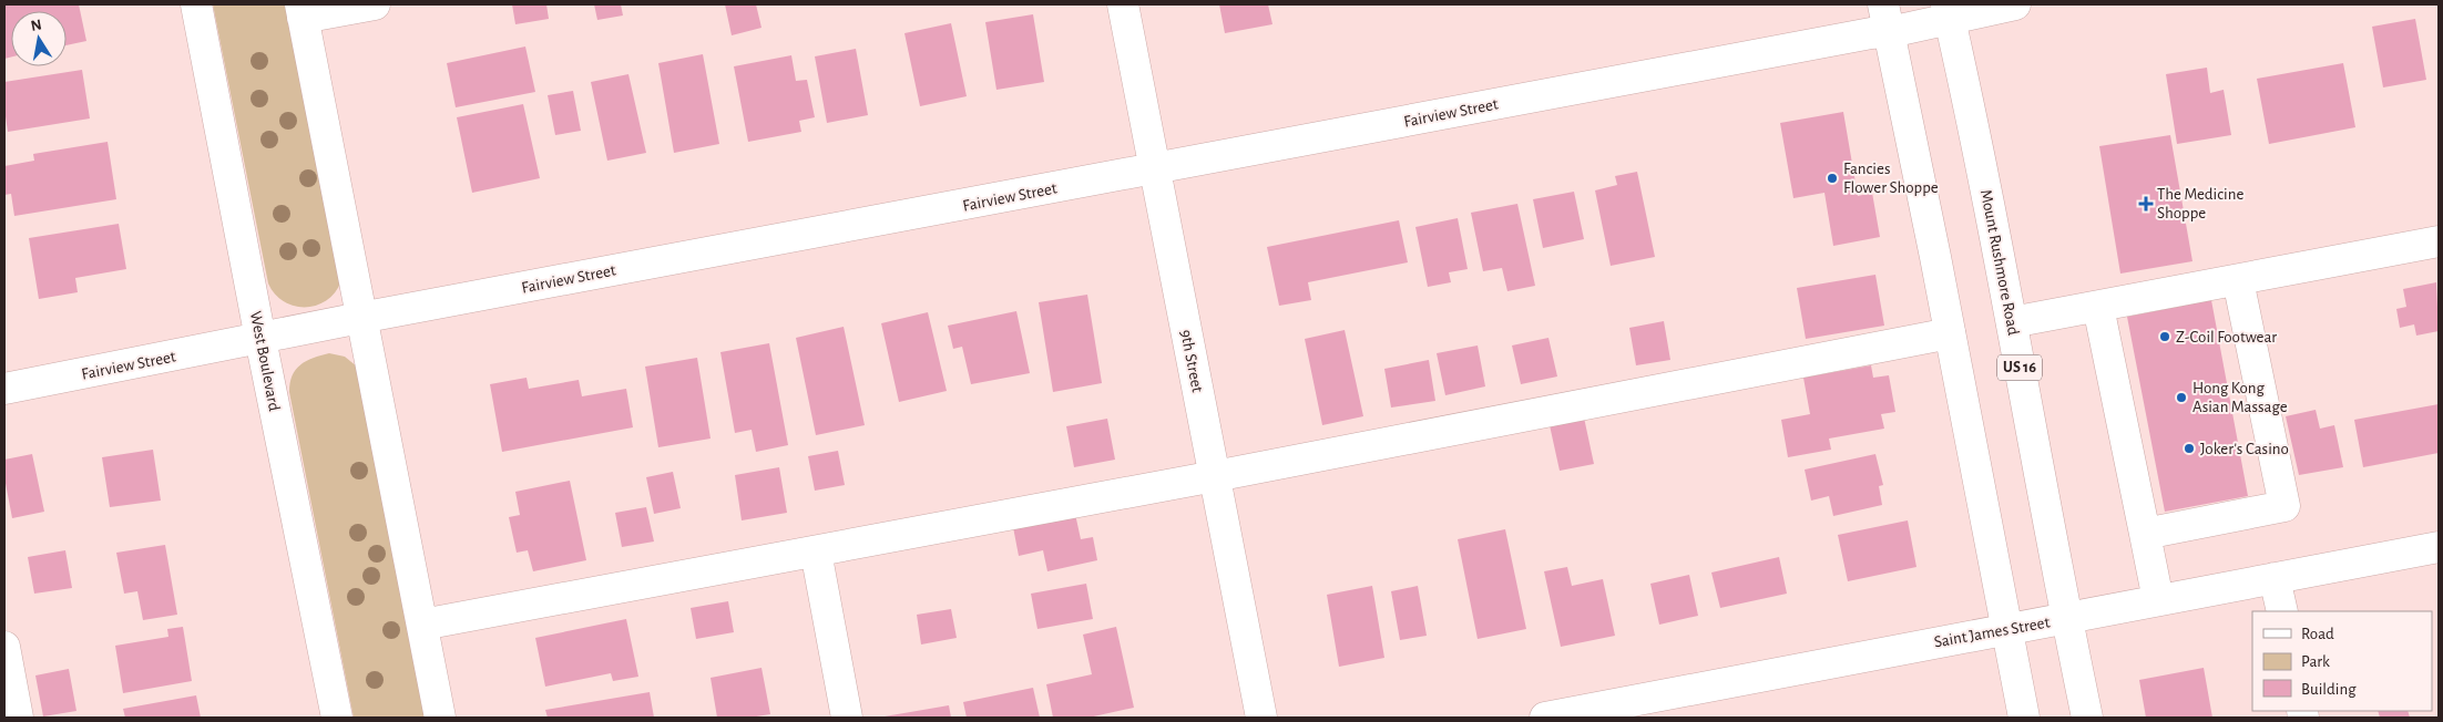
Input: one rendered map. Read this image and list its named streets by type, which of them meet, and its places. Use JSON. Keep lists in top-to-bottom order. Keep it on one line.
{"streets":{"main road":["Fairview Street","Mount Rushmore Road","West Boulevard","9th Street","US 16","Saint James Street"]},"crossings":[["Fairview Street","Mount Rushmore Road"],["Fairview Street","West Boulevard"],["Fairview Street","9th Street"],["Mount Rushmore Road","Saint James Street"]],"places":{"other":["Fancies Flower Shoppe","Z-Coil Footwear","Hong Kong Asian Massage","Joker's Casino"],"health":["The Medicine Shoppe"]},"legend":["Road","Park","Building"],"north":"top"}
